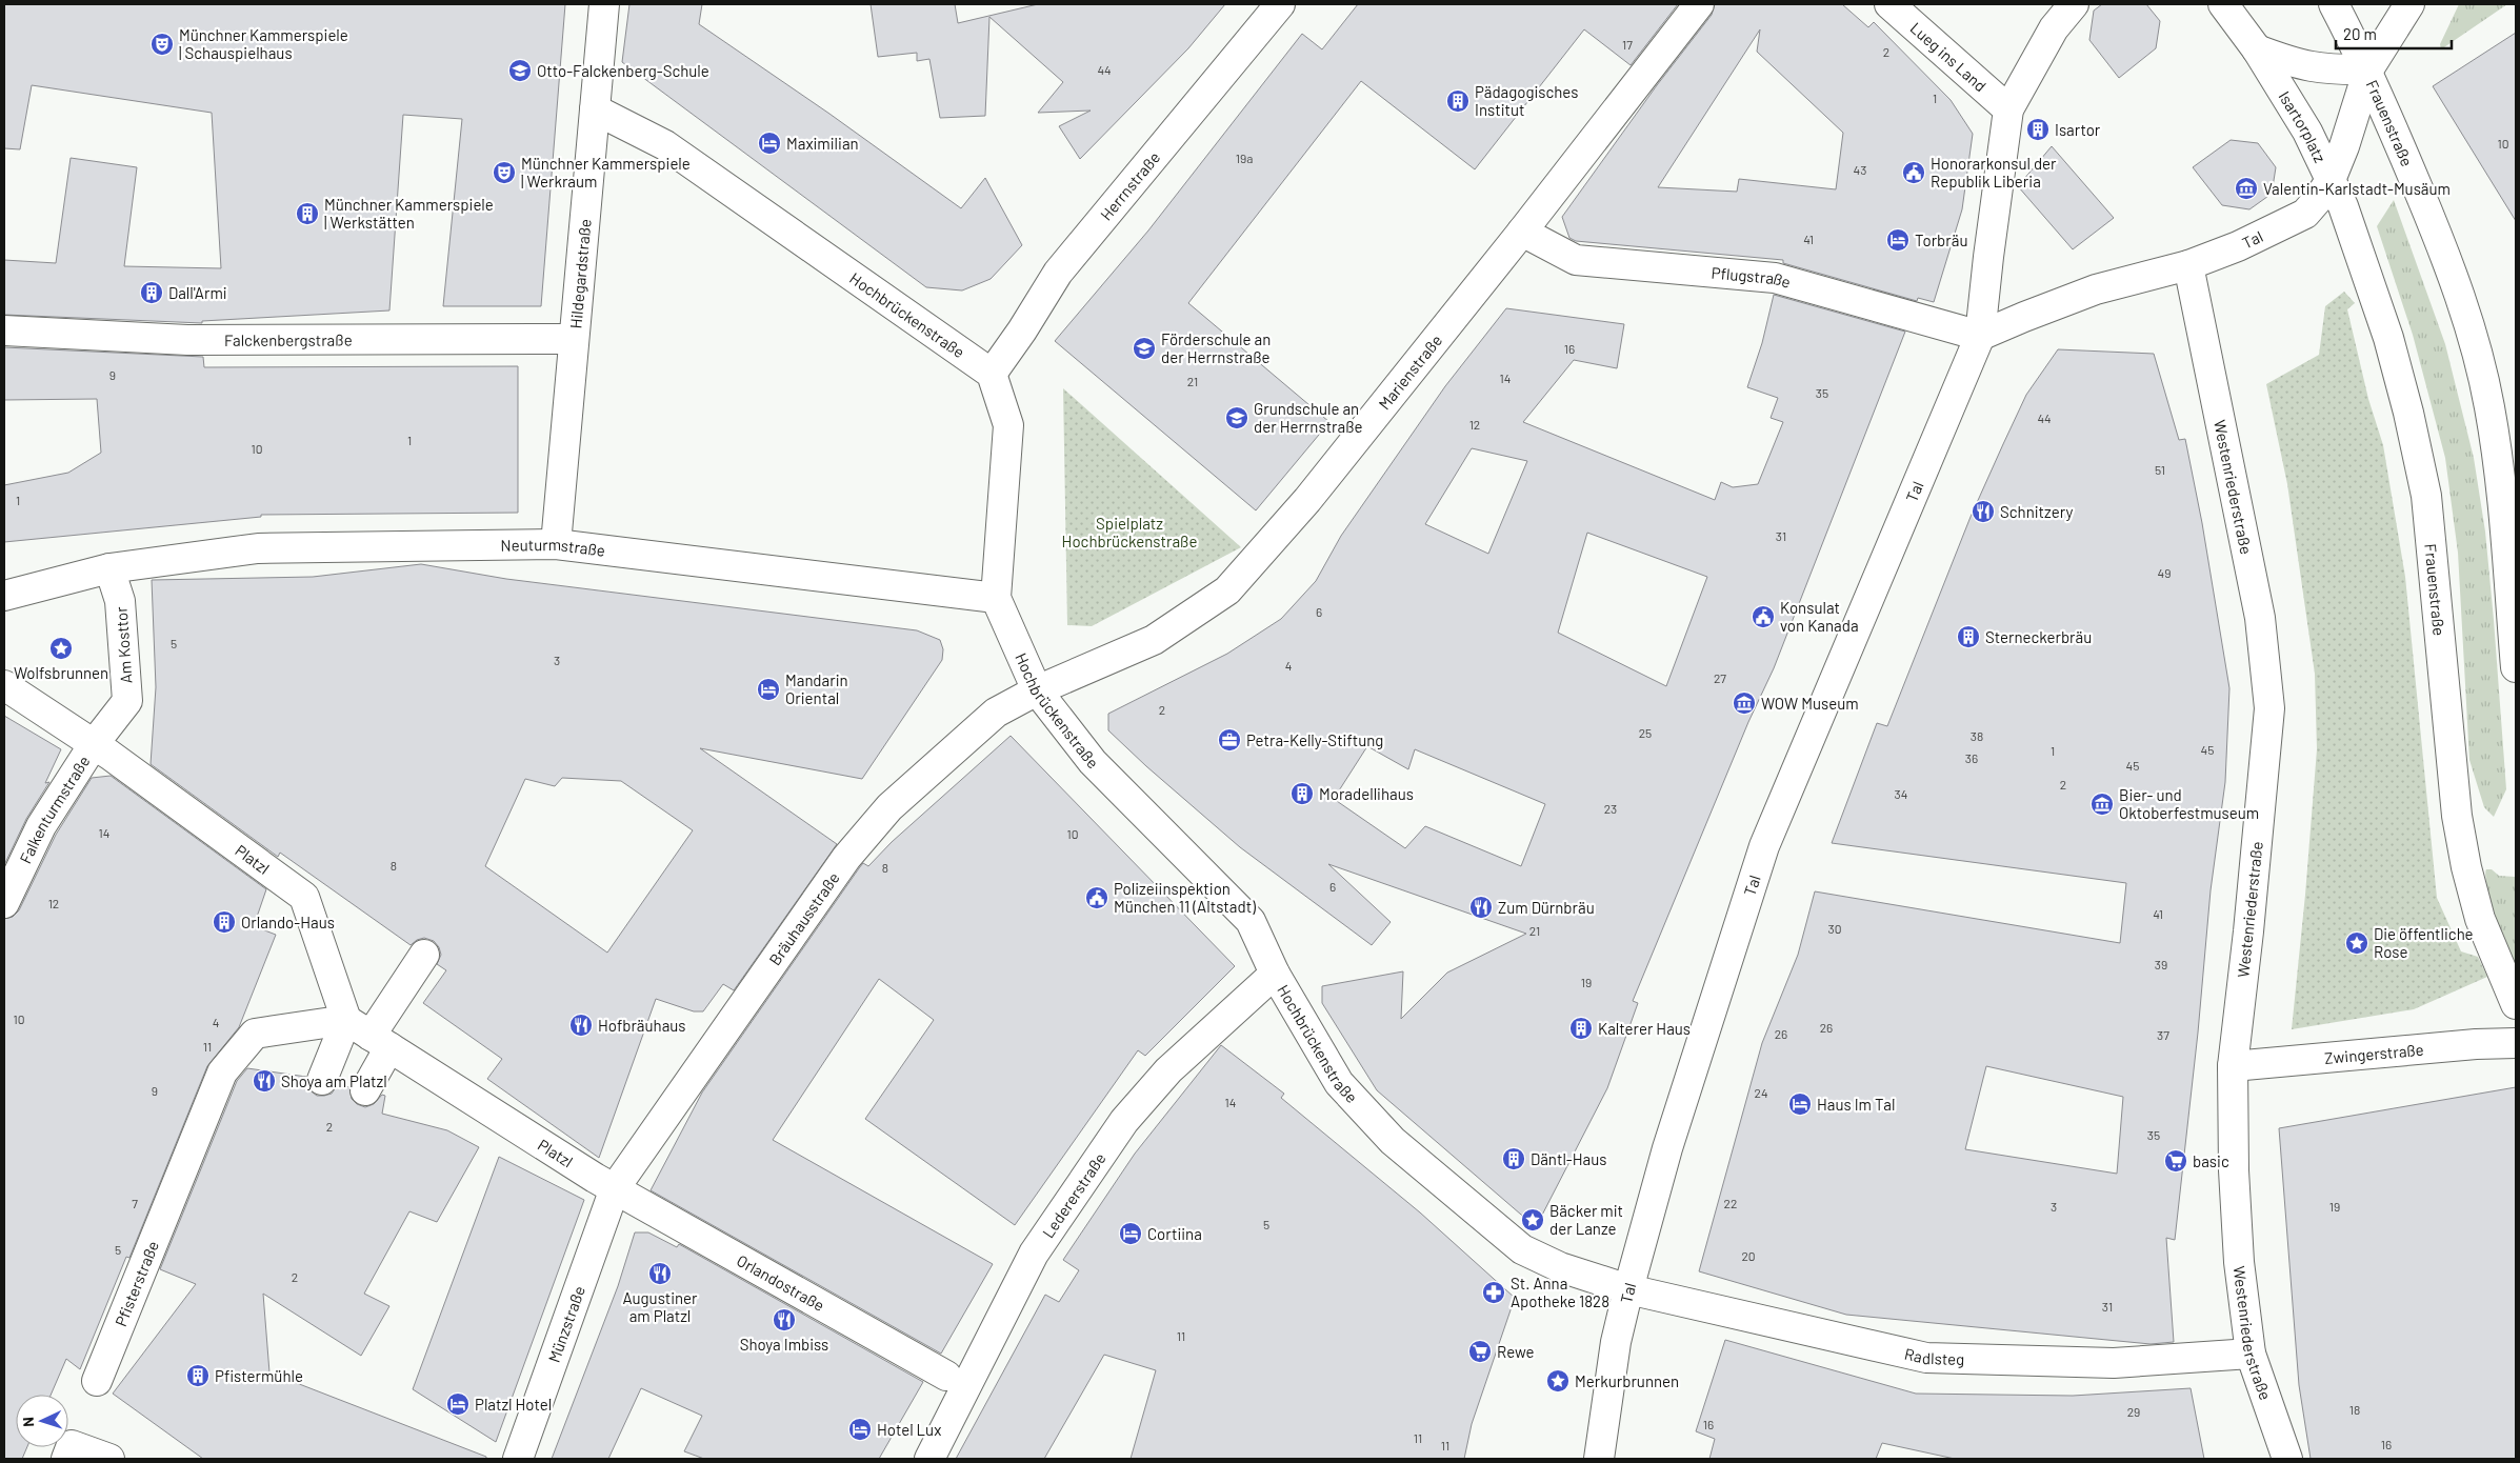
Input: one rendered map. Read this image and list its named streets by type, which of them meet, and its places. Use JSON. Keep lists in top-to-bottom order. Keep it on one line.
{"streets":{"street":["Lueg ins Land","Frauenstraße","Isartorplatz","Herrnstraße","Tal","Hildegardstraße","Pflugstraße","Hochbrückenstraße","Falckenbergstraße","Marienstraße","Westenriederstraße","Neuturmstraße","Am Kosttor","Falkenturmstraße","Platzl","Bräuhausstraße","Zwingerstraße","Ledererstraße","Orlandostraße","Pfisterstraße","Münzstraße","Radlsteg"]},"crossings":[["Lueg ins Land","Tal"],["Frauenstraße","Isartorplatz"],["Frauenstraße","Tal"],["Isartorplatz","Tal"],["Herrnstraße","Hochbrückenstraße"],["Tal","Pflugstraße"],["Tal","Hochbrückenstraße"],["Tal","Westenriederstraße"],["Tal","Radlsteg"],["Hildegardstraße","Hochbrückenstraße"],["Hildegardstraße","Falckenbergstraße"],["Hildegardstraße","Neuturmstraße"],["Pflugstraße","Marienstraße"],["Hochbrückenstraße","Marienstraße"],["Hochbrückenstraße","Neuturmstraße"],["Hochbrückenstraße","Bräuhausstraße"],["Hochbrückenstraße","Ledererstraße"],["Hochbrückenstraße","Radlsteg"],["Marienstraße","Bräuhausstraße"],["Westenriederstraße","Zwingerstraße"],["Westenriederstraße","Radlsteg"],["Neuturmstraße","Am Kosttor"],["Am Kosttor","Falkenturmstraße"],["Am Kosttor","Platzl"],["Falkenturmstraße","Platzl"],["Platzl","Bräuhausstraße"],["Platzl","Orlandostraße"],["Platzl","Pfisterstraße"],["Platzl","Münzstraße"],["Bräuhausstraße","Orlandostraße"],["Bräuhausstraße","Münzstraße"],["Orlandostraße","Münzstraße"]],"parks":["Spielplatz Hochbrückenstraße"],"places":{"theatre":["Münchner Kammerspiele | Schauspielhaus","Münchner Kammerspiele | Werkraum"],"school or university":["Otto-Falckenberg-Schule","Förderschule an der Herrnstraße","Grundschule an der Herrnstraße"],"building":["Pädagogisches Institut","Isartor","Münchner Kammerspiele | Werkstätten","Dall'Armi","Sterneckerbräu","Moradellihaus","Orlando-Haus","Kalterer Haus","Däntl-Haus","Pfistermühle"],"hotel":["Maximilian","Torbräu","Mandarin Oriental","Haus Im Tal","Cortiina","Platzl Hotel","Hotel Lux"],"public building":["Honorarkonsul der Republik Liberia","Konsulat von Kanada","Polizeiinspektion München 11 (Altstadt)"],"museum":["Valentin-Karlstadt-Musäum","WOW Museum","Bier- und Oktoberfestmuseum"],"restaurant":["Schnitzery","Zum Dürnbräu","Hofbräuhaus","Shoya am Platzl","Augustiner am Platzl","Shoya Imbiss"],"place":["Wolfsbrunnen","Die öffentliche Rose","Bäcker mit der Lanze","Merkurbrunnen"],"office":["Petra-Kelly-Stiftung"],"supermarket":["basic","Rewe"],"pharmacy":["St. Anna Apotheke 1828"]},"house_numbers":["17","2","44","1","10","19a","43","41","16","9","14","21","35","44","12","1","10","51","1","31","49","6","5","3","4","27","2","25","38","45","1","36","45","2","34","23","14","10","8","8","6","12","41","30","21","39","19","10","4","26","26","37","11","9","24","14","2","35","7","22","3","19","5","5","20","2","31","11","18","29","16","11","16","11"],"scale_bar":"20 m","north":"left"}
